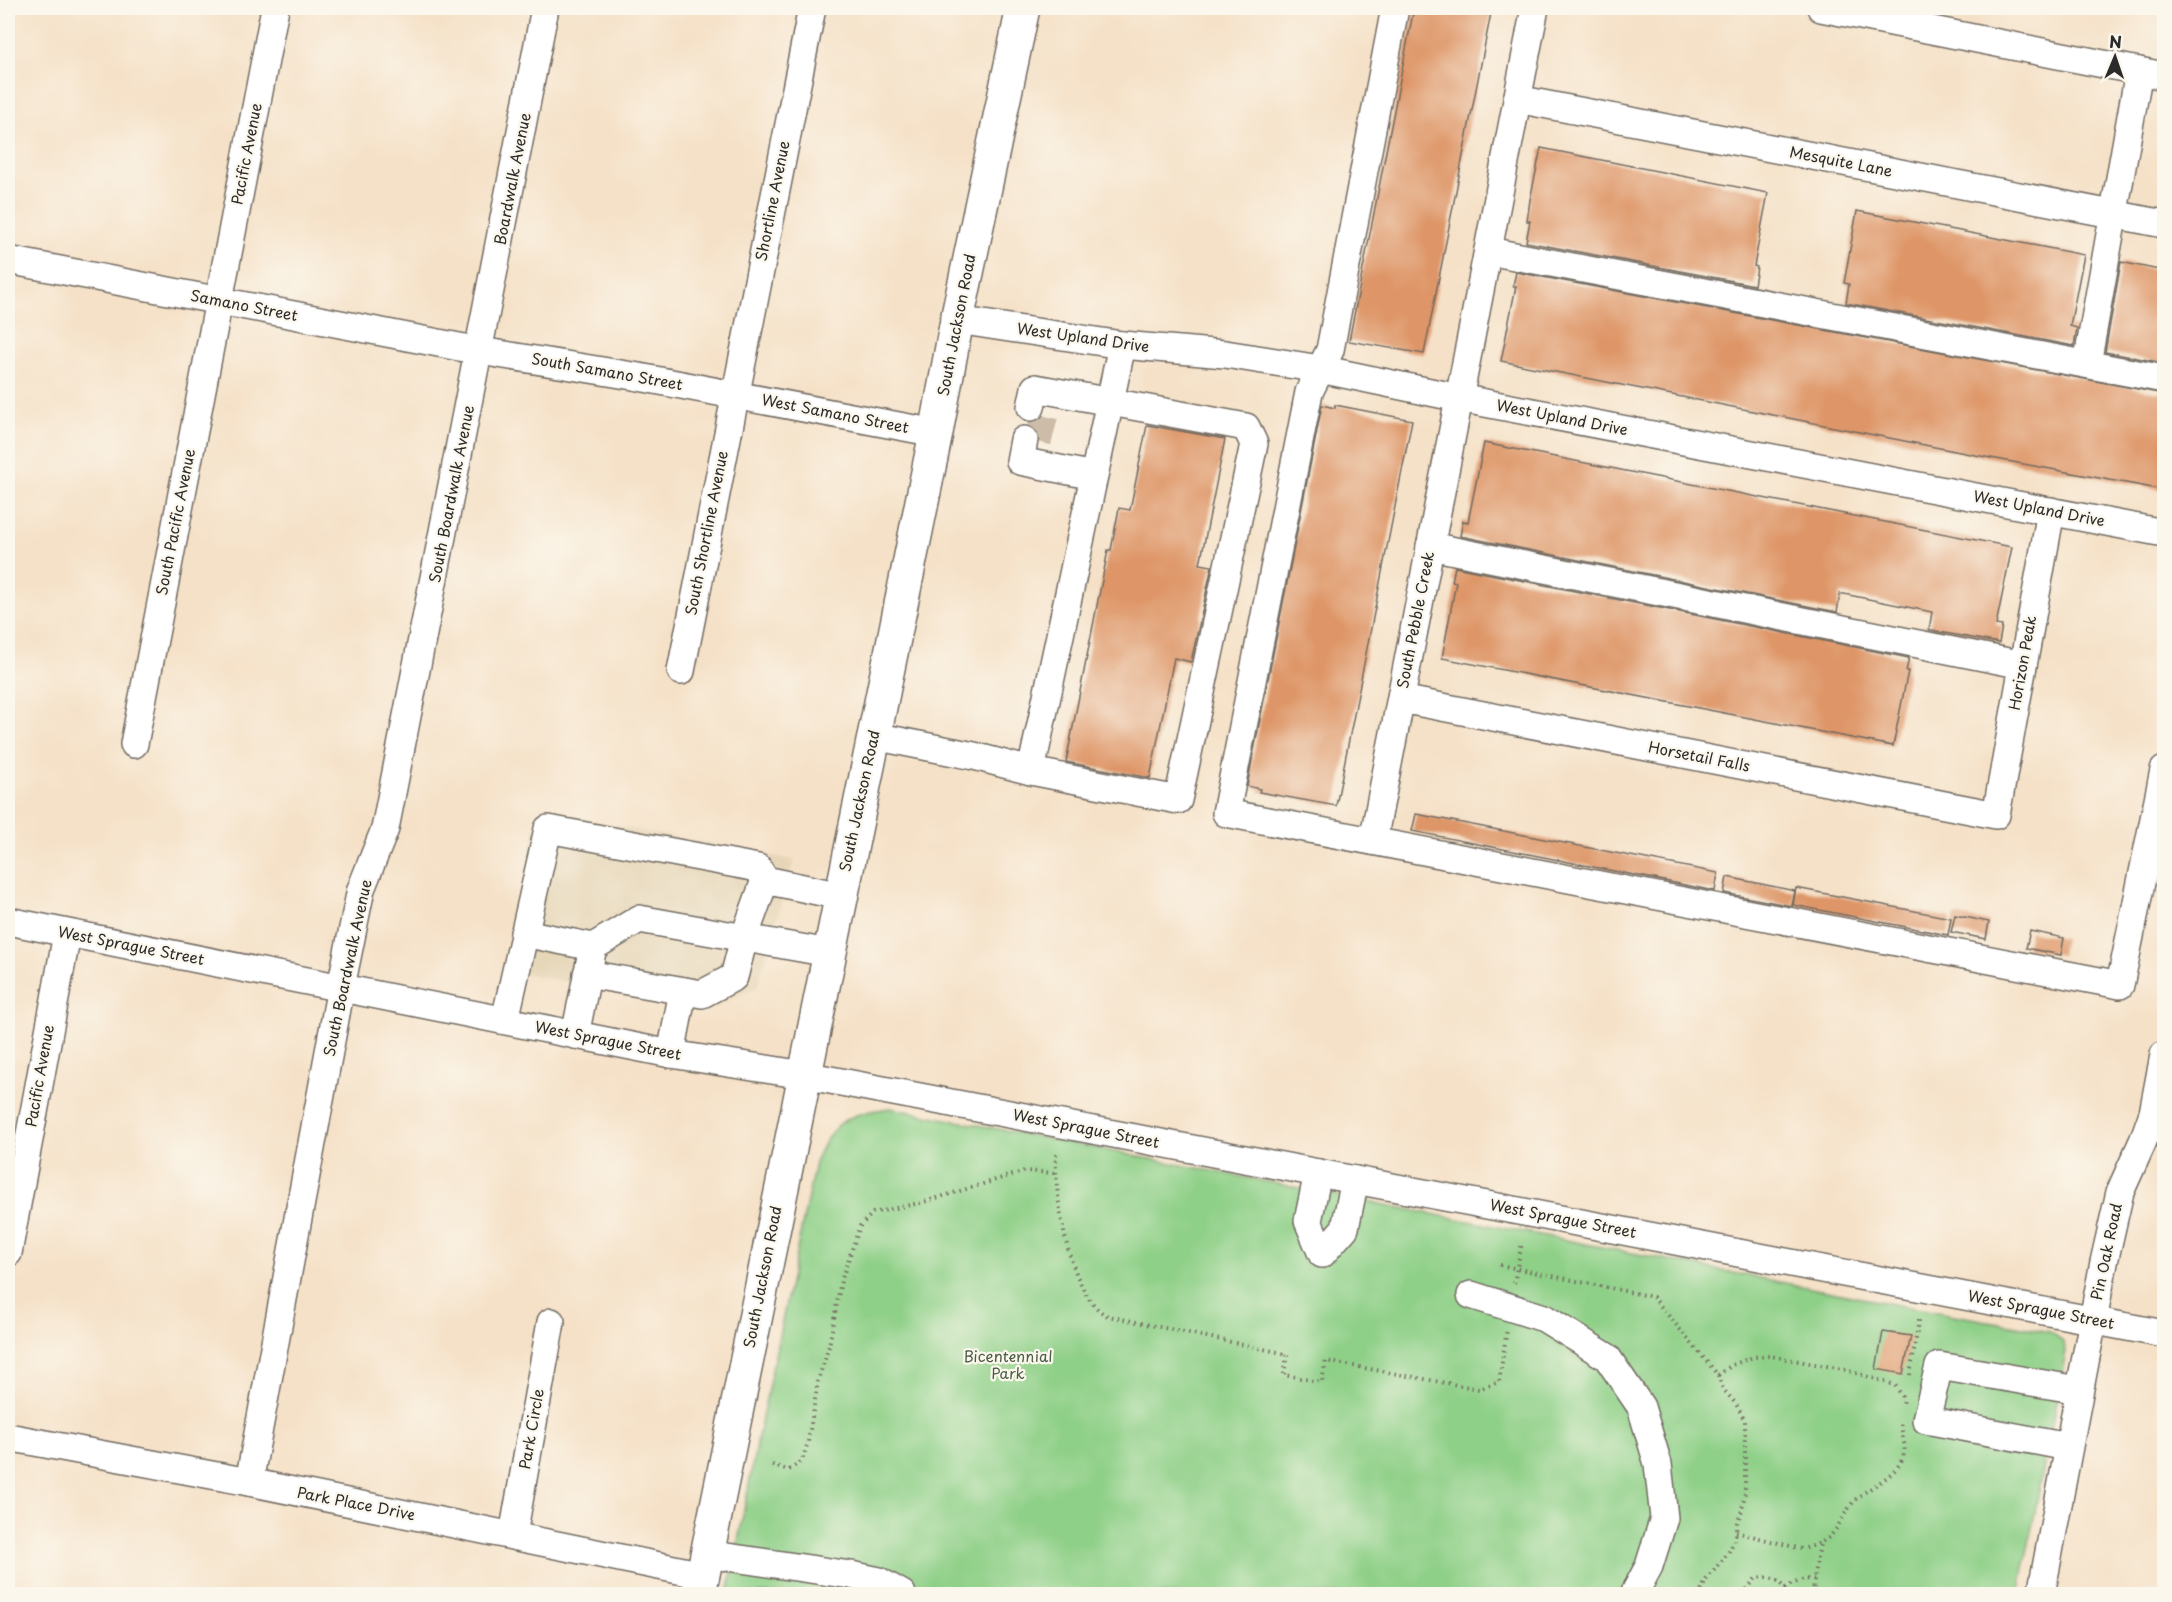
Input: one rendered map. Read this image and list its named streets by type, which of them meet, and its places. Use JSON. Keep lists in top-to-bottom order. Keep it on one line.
{"streets":{"main road":["South Jackson Road"],"street":["Pacific Avenue","Mesquite Lane","Boardwalk Avenue","Shortline Avenue","Samano Street","West Upland Drive","South Samano Street","West Samano Street","South Boardwalk Avenue","South Pacific Avenue","South Shortline Avenue","South Pebble Creek","Horizon Peak","Horsetail Falls","West Sprague Street","Pin Oak Road","Park Circle","Park Place Drive"]},"crossings":[["Pacific Avenue","Samano Street"],["Pacific Avenue","South Pacific Avenue"],["Pacific Avenue","West Sprague Street"],["Mesquite Lane","South Pebble Creek"],["Boardwalk Avenue","Samano Street"],["Boardwalk Avenue","South Samano Street"],["Boardwalk Avenue","South Boardwalk Avenue"],["Shortline Avenue","South Samano Street"],["Shortline Avenue","West Samano Street"],["Shortline Avenue","South Shortline Avenue"],["Samano Street","South Samano Street"],["Samano Street","South Boardwalk Avenue"],["Samano Street","South Pacific Avenue"],["South Jackson Road","West Upland Drive"],["South Jackson Road","West Samano Street"],["South Jackson Road","West Sprague Street"],["South Jackson Road","Park Place Drive"],["West Upland Drive","South Pebble Creek"],["West Upland Drive","Horizon Peak"],["South Samano Street","West Samano Street"],["South Samano Street","South Boardwalk Avenue"],["South Samano Street","South Shortline Avenue"],["West Samano Street","South Shortline Avenue"],["South Boardwalk Avenue","West Sprague Street"],["South Boardwalk Avenue","Park Place Drive"],["South Pebble Creek","Horsetail Falls"],["Horizon Peak","Horsetail Falls"],["West Sprague Street","Pin Oak Road"],["Park Circle","Park Place Drive"]],"parks":["Bicentennial Park"],"north":"top"}
